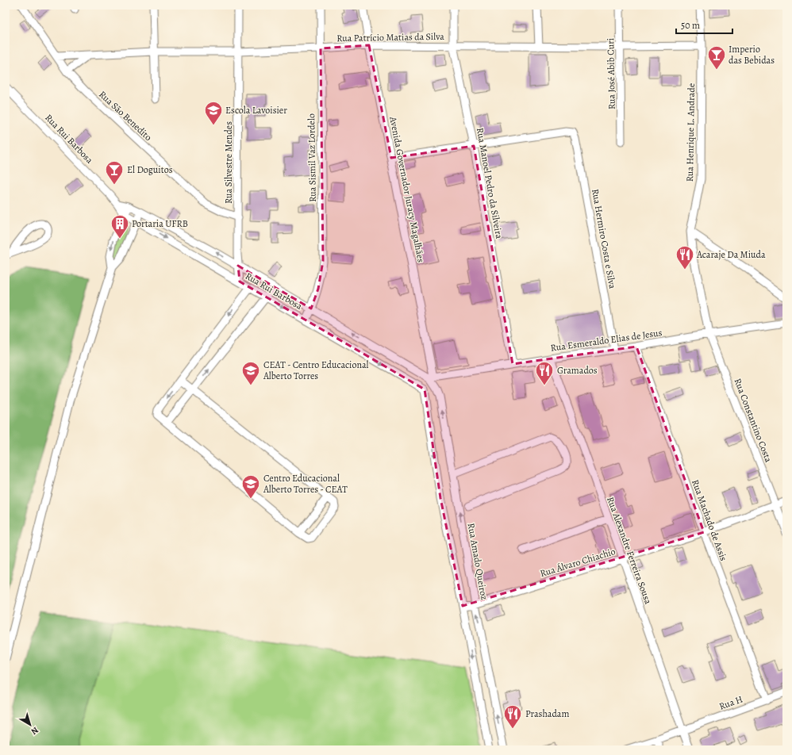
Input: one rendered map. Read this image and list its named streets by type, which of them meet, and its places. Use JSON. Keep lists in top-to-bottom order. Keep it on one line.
{"streets":{"street":["Rua Patrício Matias da Silva","Rua José Abib Curi","Rua São Benedito","Rua Henrique L. Andrade","Rua Rui Barbosa","Rua Sismil Vaz Lordelo","Rua Silvestre Mendes","Rua Manoel Pedro da Silveira","Avenida Governador Juracy Magalhães","Rua Hermiro Costa e Silva","Rua Esmeraldo Elias de Jesus","Rua Constantino Costa","Rua Machado de Assis","Rua Alexandre Ferreira Sousa","Rua Amado Queiroz","Rua Álvaro Chiachio","Rua H"]},"crossings":[["Rua Patrício Matias da Silva","Rua José Abib Curi"],["Rua Patrício Matias da Silva","Rua São Benedito"],["Rua Patrício Matias da Silva","Rua Henrique L. Andrade"],["Rua Patrício Matias da Silva","Rua Sismil Vaz Lordelo"],["Rua Patrício Matias da Silva","Rua Silvestre Mendes"],["Rua Patrício Matias da Silva","Rua Manoel Pedro da Silveira"],["Rua Patrício Matias da Silva","Avenida Governador Juracy Magalhães"],["Rua São Benedito","Rua Silvestre Mendes"],["Rua Henrique L. Andrade","Rua Esmeraldo Elias de Jesus"],["Rua Henrique L. Andrade","Rua Constantino Costa"],["Rua Rui Barbosa","Rua Sismil Vaz Lordelo"],["Rua Rui Barbosa","Rua Silvestre Mendes"],["Rua Rui Barbosa","Avenida Governador Juracy Magalhães"],["Rua Rui Barbosa","Rua Esmeraldo Elias de Jesus"],["Rua Rui Barbosa","Rua Amado Queiroz"],["Rua Manoel Pedro da Silveira","Rua Hermiro Costa e Silva"],["Rua Manoel Pedro da Silveira","Rua Esmeraldo Elias de Jesus"],["Avenida Governador Juracy Magalhães","Rua Esmeraldo Elias de Jesus"],["Avenida Governador Juracy Magalhães","Rua Amado Queiroz"],["Rua Hermiro Costa e Silva","Rua Esmeraldo Elias de Jesus"],["Rua Esmeraldo Elias de Jesus","Rua Constantino Costa"],["Rua Esmeraldo Elias de Jesus","Rua Machado de Assis"],["Rua Esmeraldo Elias de Jesus","Rua Alexandre Ferreira Sousa"],["Rua Esmeraldo Elias de Jesus","Rua Amado Queiroz"],["Rua Constantino Costa","Rua Álvaro Chiachio"],["Rua Machado de Assis","Rua Álvaro Chiachio"],["Rua Machado de Assis","Rua H"],["Rua Alexandre Ferreira Sousa","Rua Álvaro Chiachio"],["Rua Alexandre Ferreira Sousa","Rua H"],["Rua Amado Queiroz","Rua Álvaro Chiachio"]],"places":{"bar":["Imperio das Bebidas","El Doguitos"],"school or university":["Escola Lavoisier","CEAT - Centro Educacional Alberto Torres","Centro Educacional Alberto Torres - CEAT"],"building":["Portaria UFRB"],"restaurant":["Acaraje Da Miuda","Gramados","Prashadam"]},"scale_bar":"50 m","north":"bottom right"}
